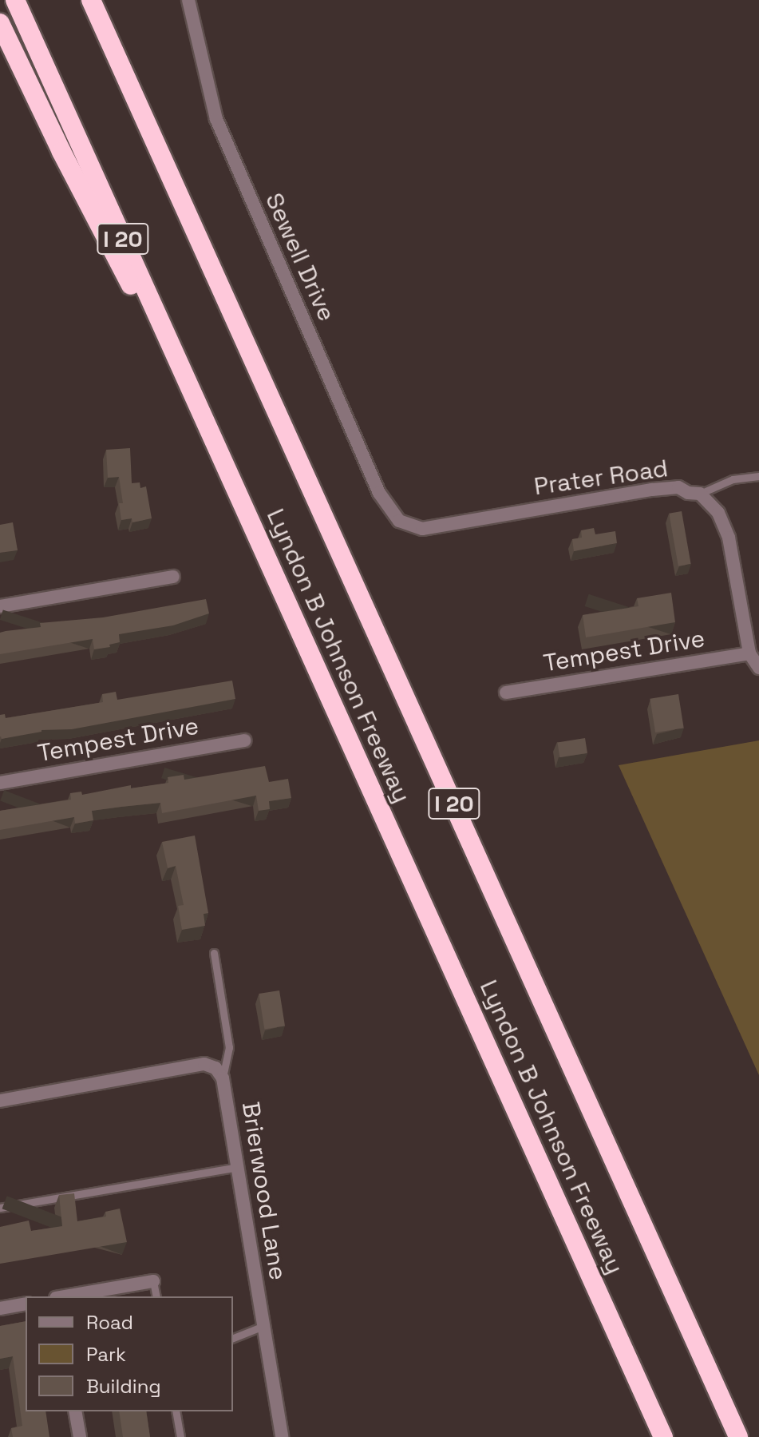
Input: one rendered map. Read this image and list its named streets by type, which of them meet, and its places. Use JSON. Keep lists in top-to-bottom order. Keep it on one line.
{"streets":{"highway":["I 20","Lyndon B Johnson Freeway"],"street":["Sewell Drive","Prater Road","Tempest Drive","Brierwood Lane"]},"crossings":[["Sewell Drive","Prater Road"],["Prater Road","Tempest Drive"]],"legend":["Road","Park","Building"]}
